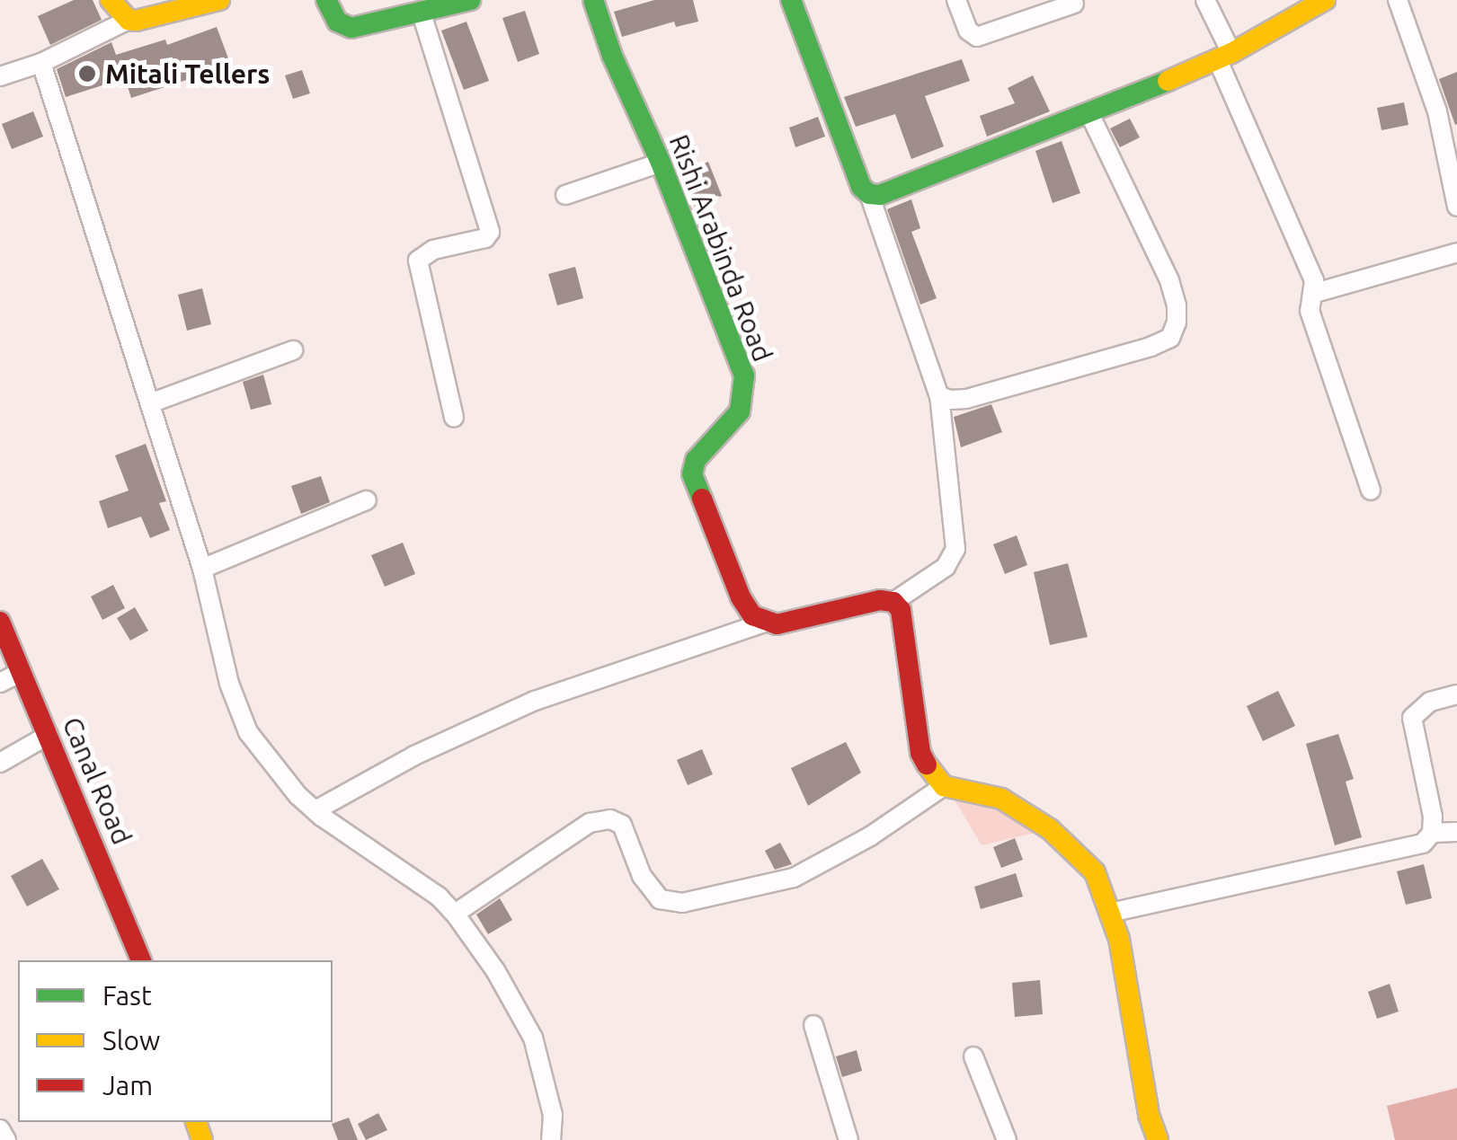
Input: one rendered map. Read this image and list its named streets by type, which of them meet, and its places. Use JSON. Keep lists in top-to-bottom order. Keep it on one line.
{"streets":{"street":["Rishi Arabinda Road","Canal Road"]},"places":["Mitali Tellers"],"legend":["Fast","Slow","Jam"]}
